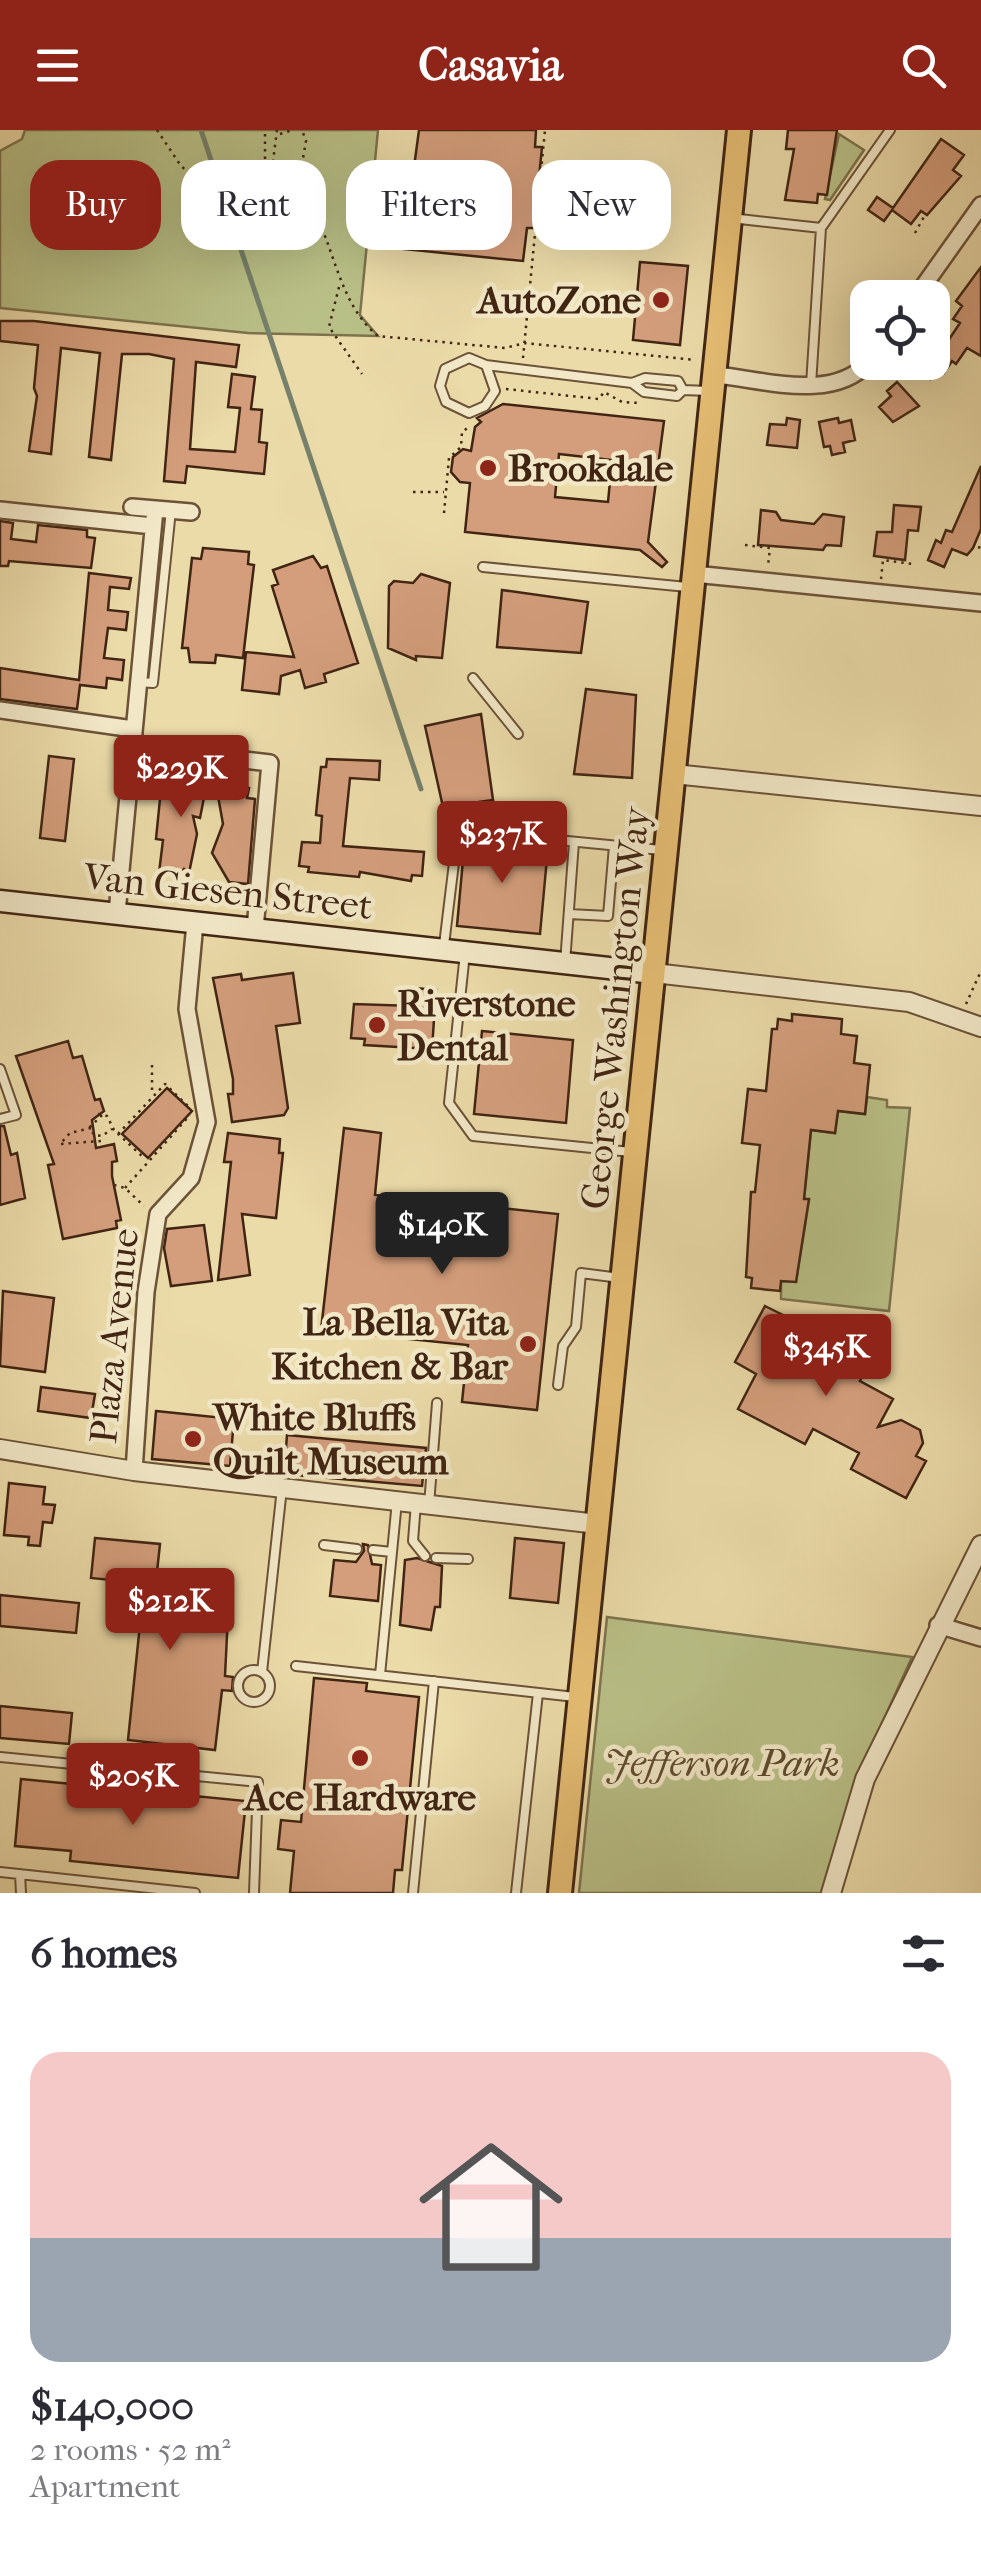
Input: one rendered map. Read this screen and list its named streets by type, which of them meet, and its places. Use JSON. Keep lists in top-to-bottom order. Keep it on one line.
{"streets":{"main road":["Van Giesen Street","George Washington Way"],"street":["Plaza Avenue"]},"crossings":[["Van Giesen Street","George Washington Way"],["Van Giesen Street","Plaza Avenue"]],"parks":["Jefferson Park"],"places":["AutoZone","Brookdale","Riverstone Dental","La Bella Vita Kitchen & Bar","White Bluffs Quilt Museum","Ace Hardware"],"page":{"header":"Casavia","chip":["Buy","Rent","Filters","New"],"price":["$229K","$237K","$140K","$345K","$212K","$205K"],"heading":"6 homes","list":[{"name":"$140,000","note":"2 rooms · 52 m² · Apartment"}]}}
